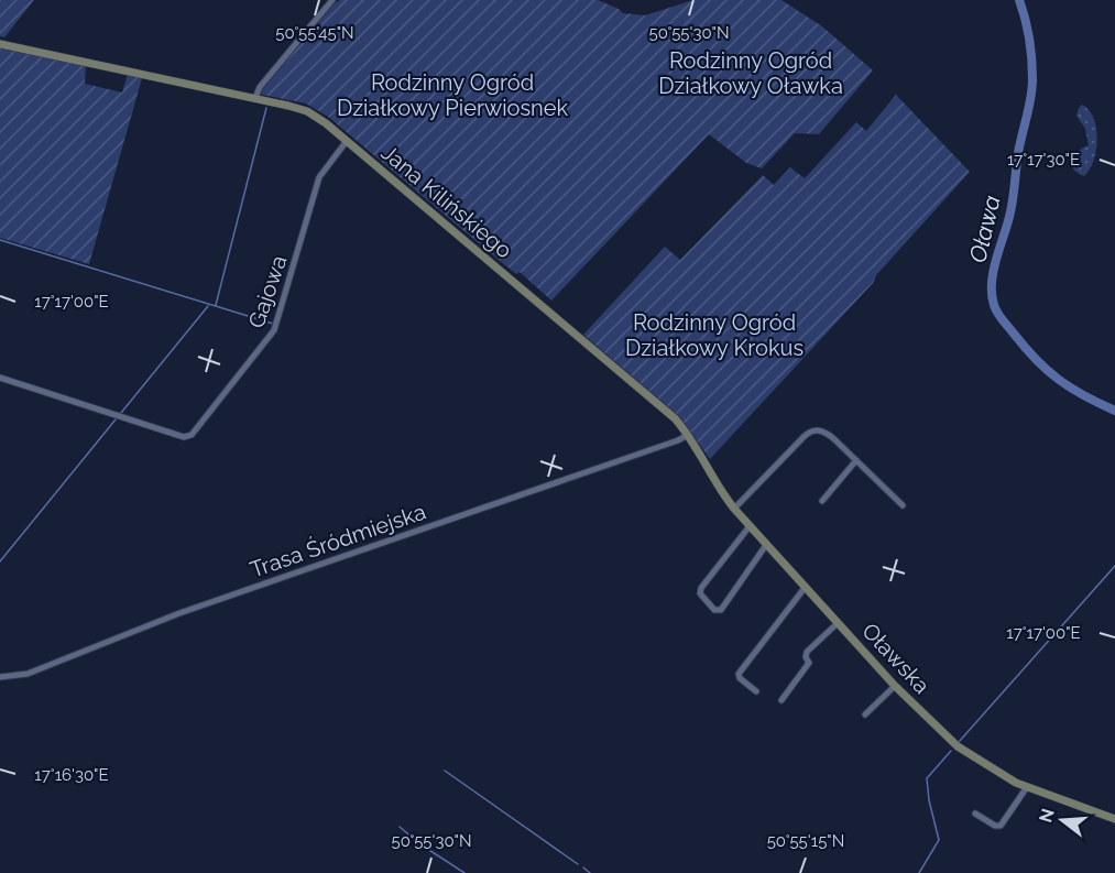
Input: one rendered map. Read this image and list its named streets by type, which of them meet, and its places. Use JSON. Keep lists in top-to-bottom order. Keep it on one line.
{"streets":{"street":["Jana Kilińskiego","Gajowa","Trasa Śródmiejska","Oławska"]},"crossings":[["Jana Kilińskiego","Gajowa"],["Jana Kilińskiego","Trasa Śródmiejska"],["Jana Kilińskiego","Oławska"]],"water":["Oława"],"parks":["Rodzinny Ogród Działkowy Oławka","Rodzinny Ogród Działkowy Pierwiosnek","Rodzinny Ogród Działkowy Krokus"],"north":"left","coordinates":["50°55'45\"N","50°55'30\"N","17°17'30\"E","17°17'00\"E","17°16'30\"E","50°55'15\"N"]}
